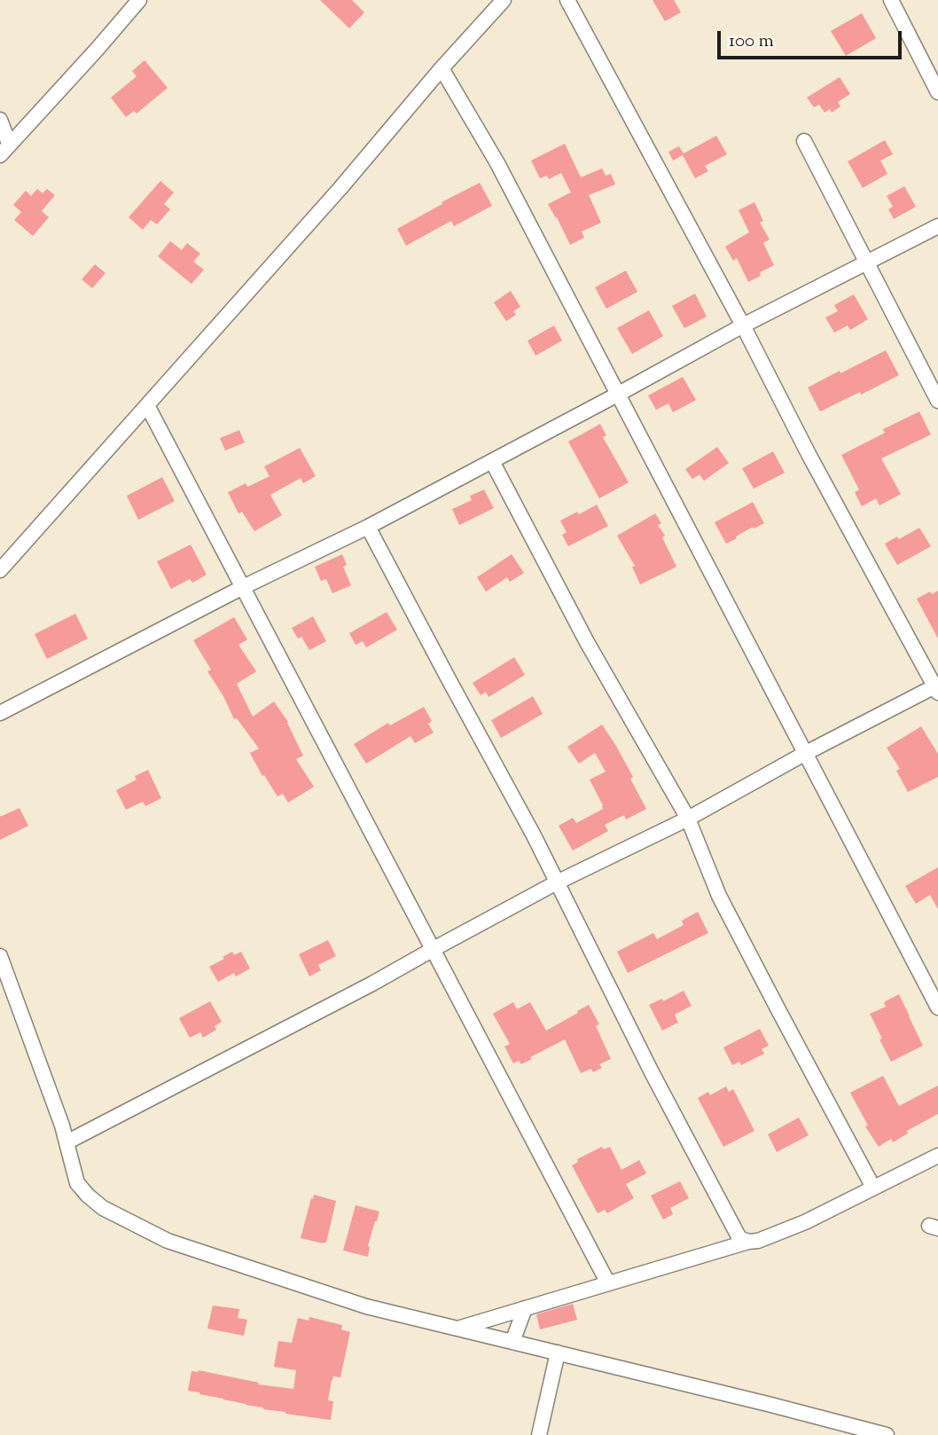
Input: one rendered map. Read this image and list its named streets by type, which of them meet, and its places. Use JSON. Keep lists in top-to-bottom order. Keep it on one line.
{"scale_bar":"100 m"}
